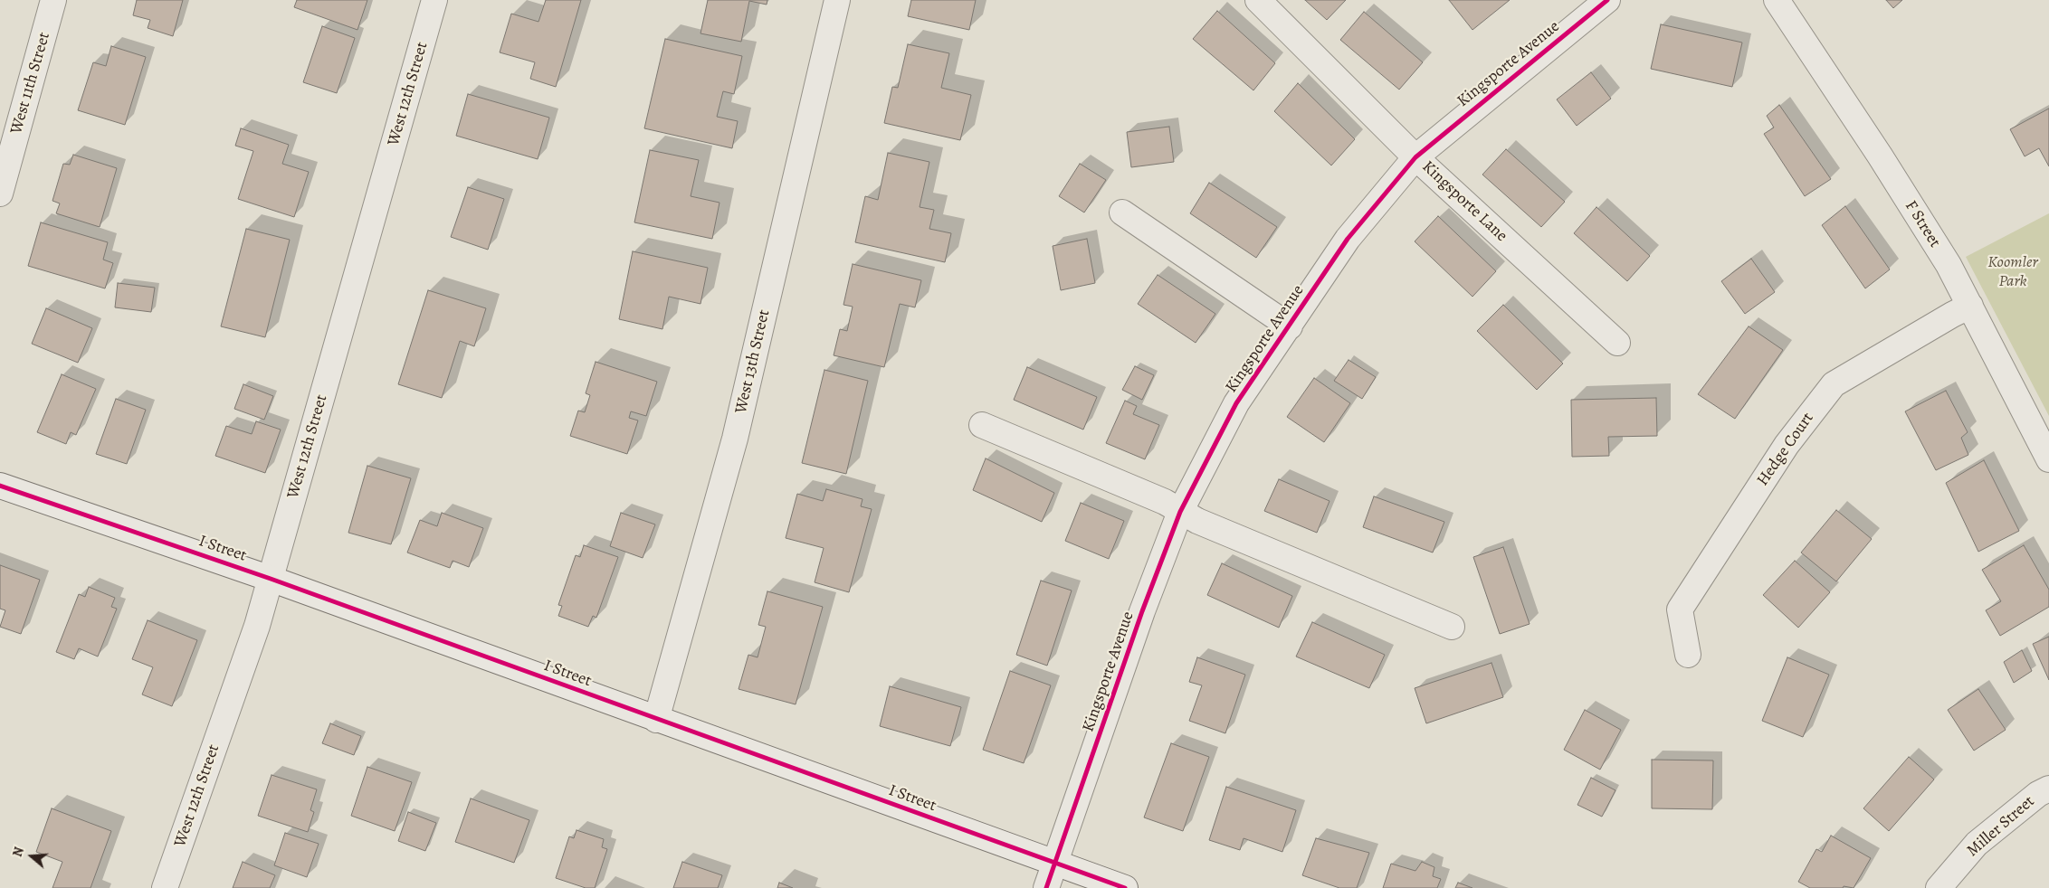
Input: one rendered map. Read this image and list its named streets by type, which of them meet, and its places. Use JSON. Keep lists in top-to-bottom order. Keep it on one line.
{"streets":{"street":["Kingsporte Avenue","West 11th Street","West 12th Street","Kingsporte Lane","F Street","West 13th Street","Hedge Court","I Street","Miller Street"]},"crossings":[["Kingsporte Avenue","Kingsporte Lane"],["Kingsporte Avenue","I Street"],["West 12th Street","I Street"],["F Street","Hedge Court"],["West 13th Street","I Street"]],"parks":["Koomler Park"],"north":"left"}
